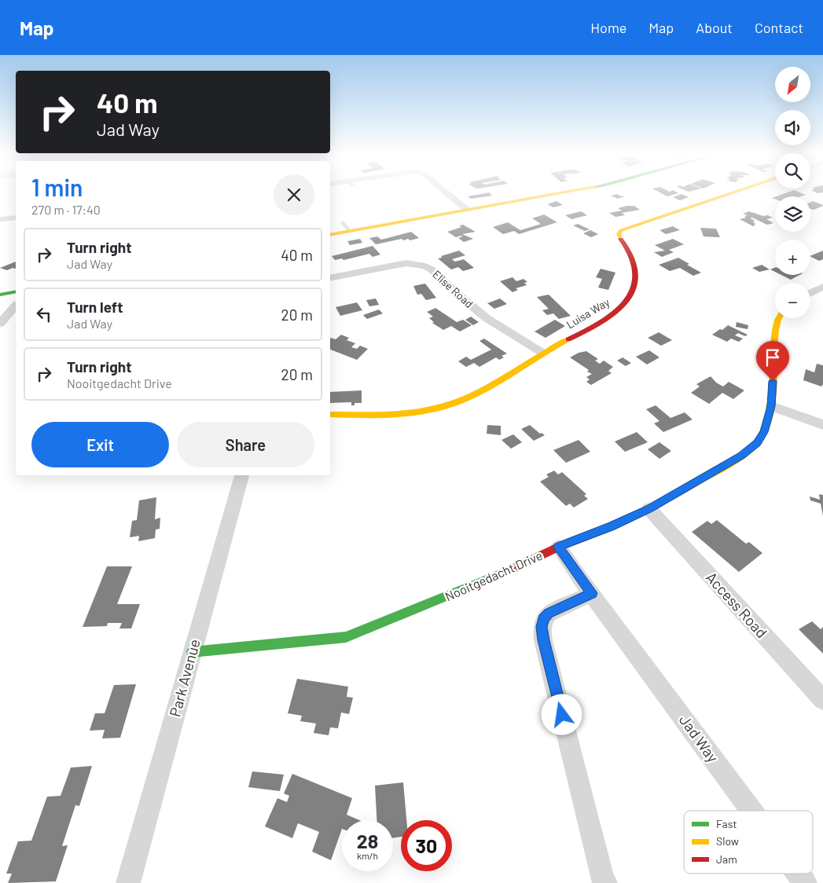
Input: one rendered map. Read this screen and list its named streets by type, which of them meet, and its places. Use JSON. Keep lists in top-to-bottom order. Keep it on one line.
{"streets":{"street":["Elise Road","Luisa Way","Nooitgedacht Drive","Access Road","Park Avenue","Jad Way"]},"crossings":[["Elise Road","Luisa Way"],["Nooitgedacht Drive","Access Road"],["Nooitgedacht Drive","Park Avenue"],["Nooitgedacht Drive","Jad Way"]],"legend":["Fast","Slow","Jam"],"north":"bottom left","page":{"header":"Map","nav":["Home","Map","About","Contact"],"map_buttons":["+","−"],"turn":["40 m","Jad Way"],"heading":["1 min","270 m · 17:40"],"list":[{"name":"Turn right","note":"Jad Way","value":"40 m"},{"name":"Turn left","note":"Jad Way","value":"20 m"},{"name":"Turn right","note":"Nooitgedacht Drive","value":"20 m"}],"buttons":["Exit","Share"],"speed":"28 km/h","limit":"30"}}
